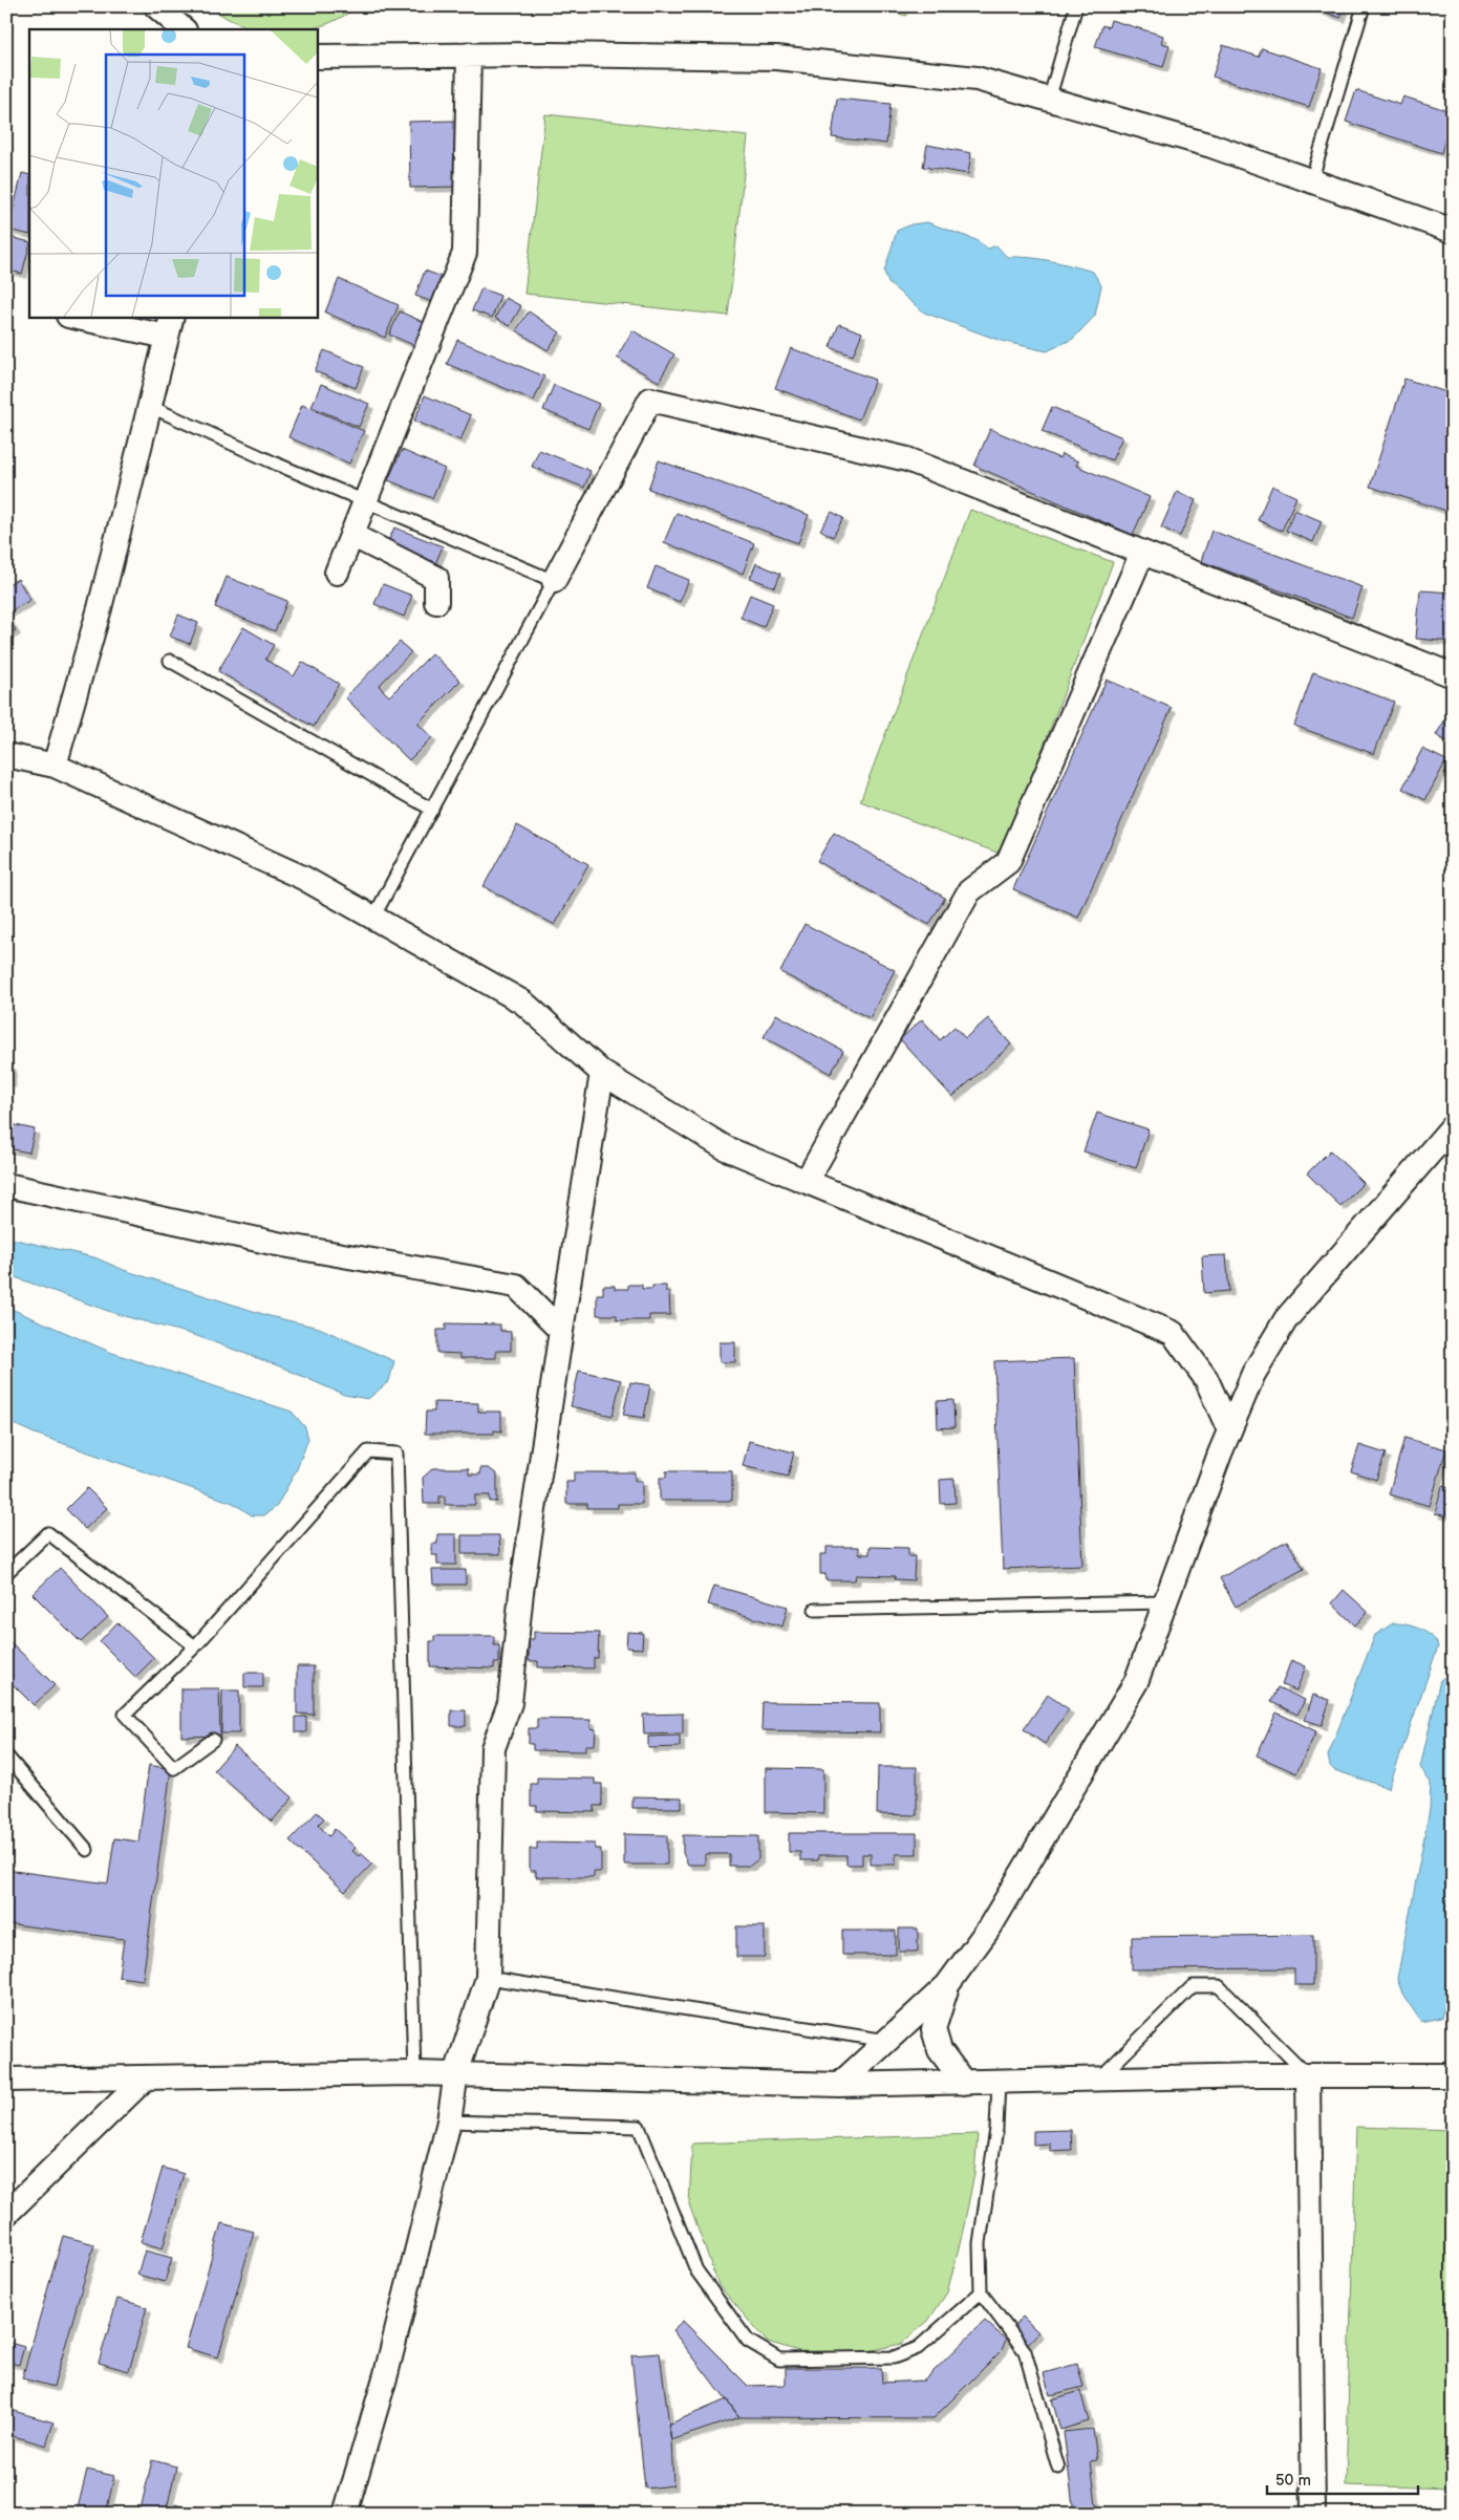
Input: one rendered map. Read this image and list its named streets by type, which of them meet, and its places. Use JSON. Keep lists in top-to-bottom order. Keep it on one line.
{"scale_bar":"50 m"}
